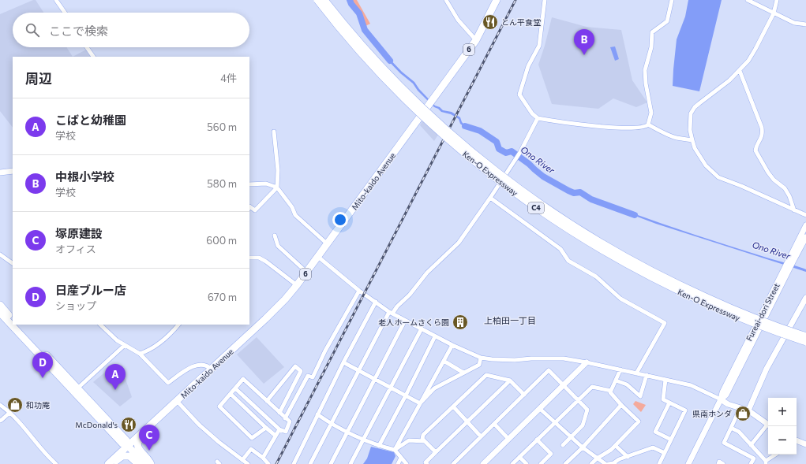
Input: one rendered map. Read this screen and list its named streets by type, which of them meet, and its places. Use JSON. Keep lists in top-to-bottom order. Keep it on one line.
{"streets":{"highway":["6","Ken-O Expressway","Mito-kaido Avenue","C4"],"street":["Fureai-dori Street"]},"districts":["上柏田一丁目"],"water":["Ono River"],"places":{"restaurant":["とん平食堂","McDonald's"],"building":["老人ホームさくら園"],"shop":["和功庵","県南ホンダ"]},"page":{"search":"ここで検索","pins":["B","D","A","C"],"heading":["周辺","4件"],"list":[{"mark":"A","name":"こばと幼稚園","note":"学校","value":"560 m"},{"mark":"B","name":"中根小学校","note":"学校","value":"580 m"},{"mark":"C","name":"塚原建設","note":"オフィス","value":"600 m"},{"mark":"D","name":"日産ブルー店","note":"ショップ","value":"670 m"}],"map_buttons":["+","−"]}}
